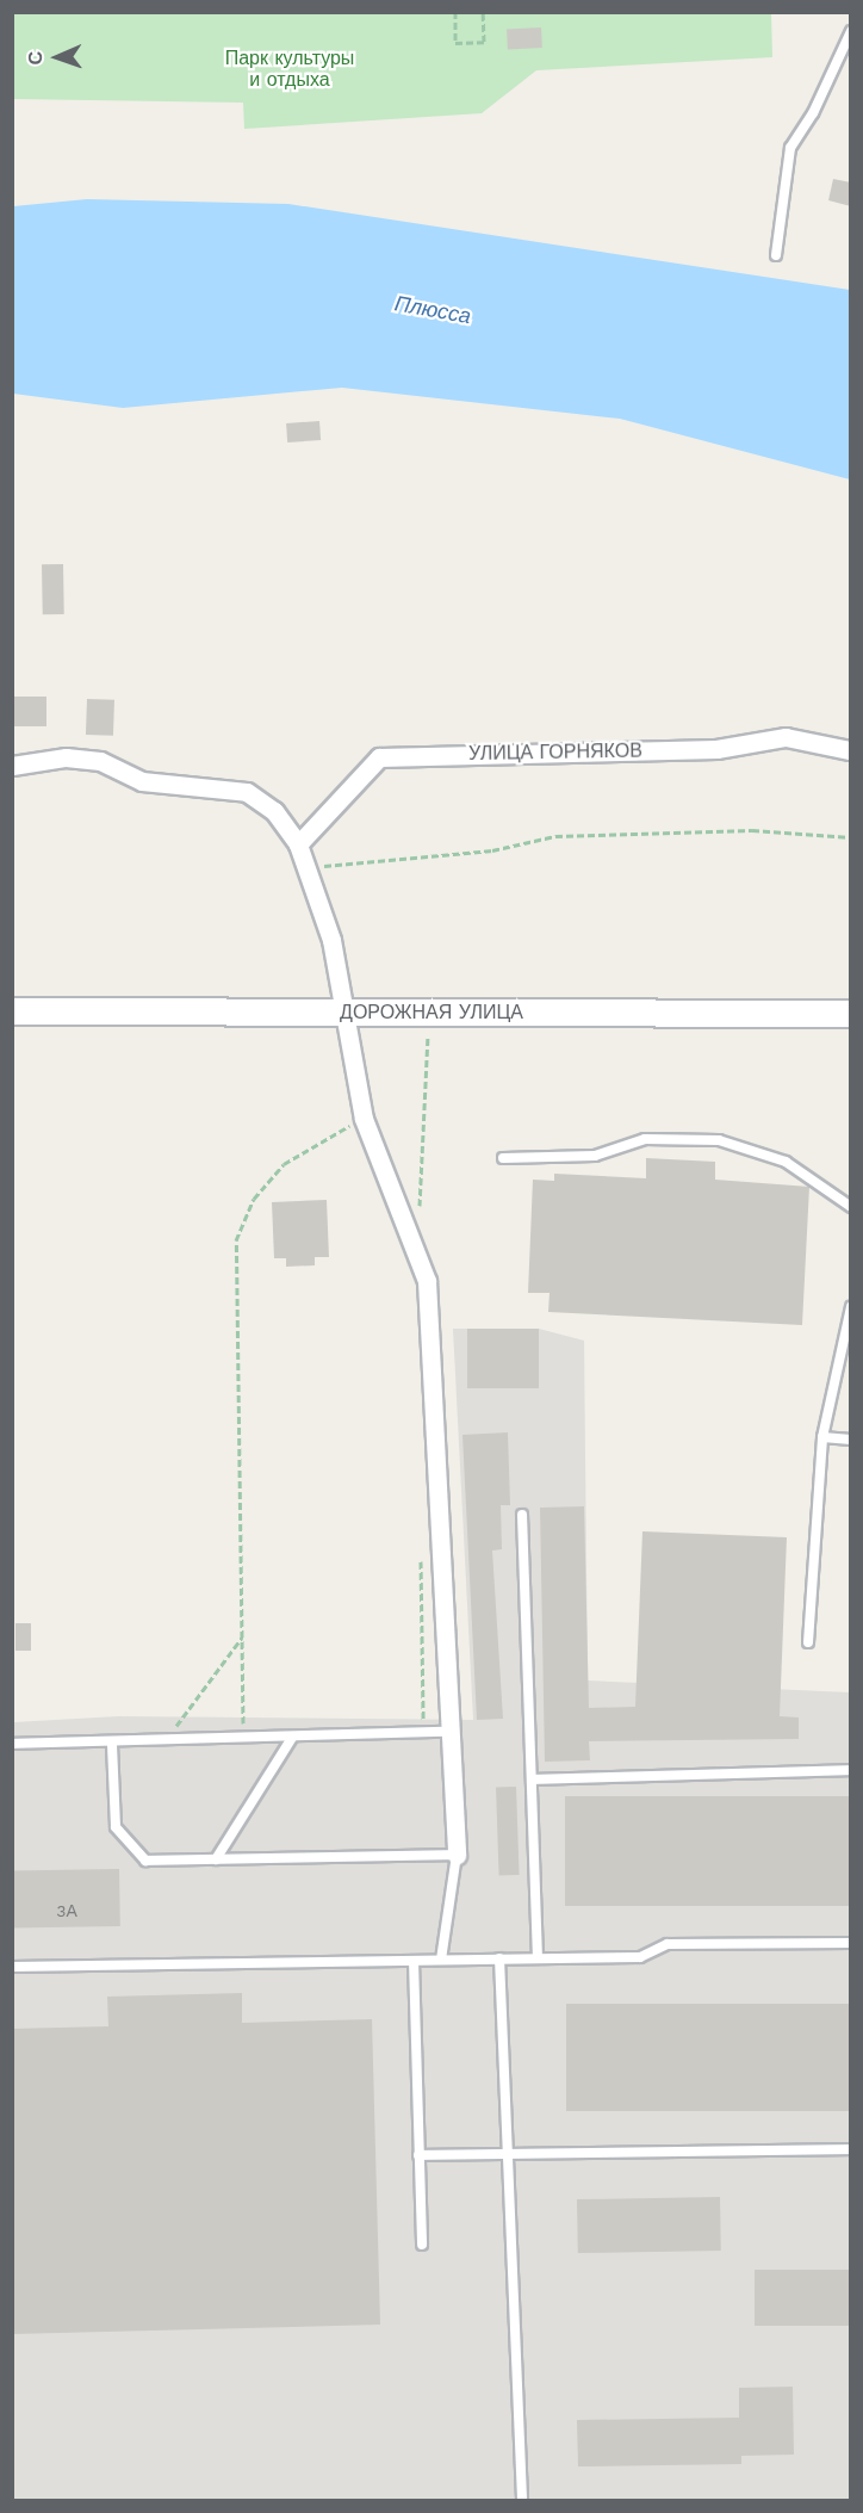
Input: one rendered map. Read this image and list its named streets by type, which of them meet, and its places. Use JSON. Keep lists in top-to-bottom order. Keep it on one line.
{"streets":{"street":["УЛИЦА ГОРНЯКОВ","ДОРОЖНАЯ УЛИЦА"]},"water":["Плюсса"],"parks":["Парк культуры и отдыха"],"house_numbers":["3А"],"north":"left"}
